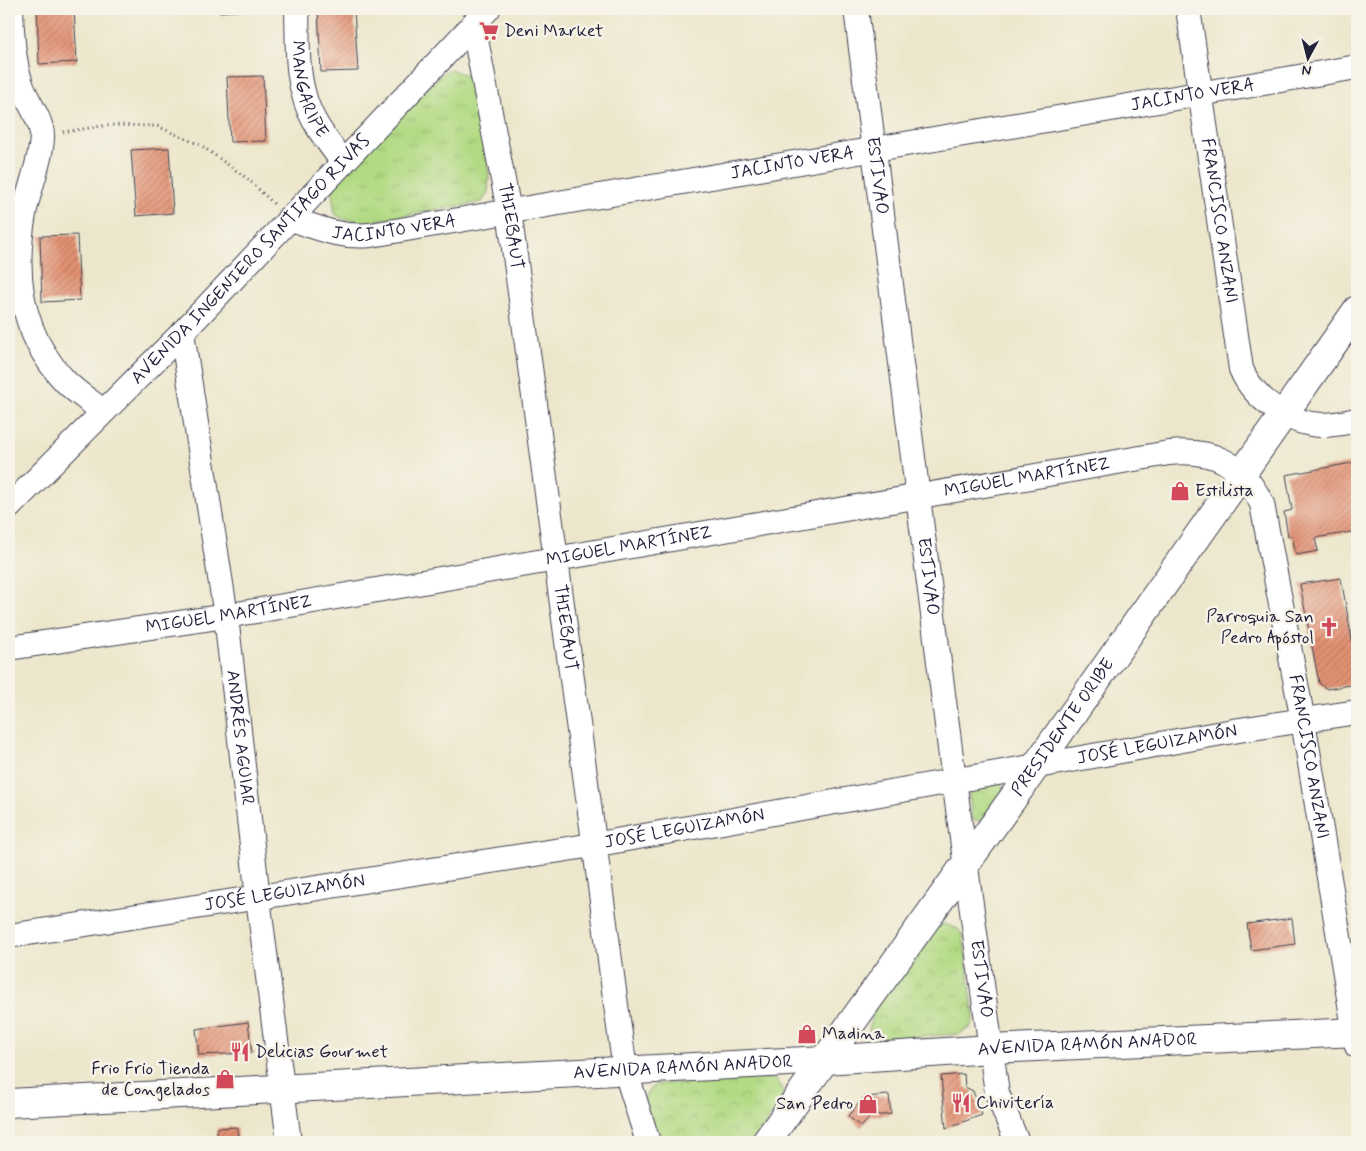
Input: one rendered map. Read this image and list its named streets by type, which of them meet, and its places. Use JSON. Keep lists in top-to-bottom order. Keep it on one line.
{"streets":{"street":["MANGARIPE","JACINTO VERA","ESTIVAO","FRANCISCO ANZANI","THIEBAUT","AVENIDA INGENIERO SANTIAGO RIVAS","MIGUEL MARTÍNEZ","PRESIDENTE ORIBE","ANDRÉS AGUIAR","JOSÉ LEGUIZAMÓN","AVENIDA RAMÓN ANADOR"]},"crossings":[["MANGARIPE","AVENIDA INGENIERO SANTIAGO RIVAS"],["JACINTO VERA","ESTIVAO"],["JACINTO VERA","FRANCISCO ANZANI"],["JACINTO VERA","THIEBAUT"],["JACINTO VERA","AVENIDA INGENIERO SANTIAGO RIVAS"],["ESTIVAO","MIGUEL MARTÍNEZ"],["ESTIVAO","PRESIDENTE ORIBE"],["ESTIVAO","JOSÉ LEGUIZAMÓN"],["ESTIVAO","AVENIDA RAMÓN ANADOR"],["FRANCISCO ANZANI","MIGUEL MARTÍNEZ"],["FRANCISCO ANZANI","PRESIDENTE ORIBE"],["FRANCISCO ANZANI","JOSÉ LEGUIZAMÓN"],["FRANCISCO ANZANI","AVENIDA RAMÓN ANADOR"],["THIEBAUT","AVENIDA INGENIERO SANTIAGO RIVAS"],["THIEBAUT","MIGUEL MARTÍNEZ"],["THIEBAUT","JOSÉ LEGUIZAMÓN"],["THIEBAUT","AVENIDA RAMÓN ANADOR"],["AVENIDA INGENIERO SANTIAGO RIVAS","ANDRÉS AGUIAR"],["MIGUEL MARTÍNEZ","PRESIDENTE ORIBE"],["MIGUEL MARTÍNEZ","ANDRÉS AGUIAR"],["PRESIDENTE ORIBE","JOSÉ LEGUIZAMÓN"],["PRESIDENTE ORIBE","AVENIDA RAMÓN ANADOR"],["ANDRÉS AGUIAR","JOSÉ LEGUIZAMÓN"],["ANDRÉS AGUIAR","AVENIDA RAMÓN ANADOR"]],"places":{"supermarket":["Deni Market"],"shop":["Estilista","Madina","Frio Frio Tienda de Congelados","San Pedro"],"church":["Parroquia San Pedro Apóstol"],"restaurant":["Delicias Gourmet","Chivitería"]},"north":"bottom"}
